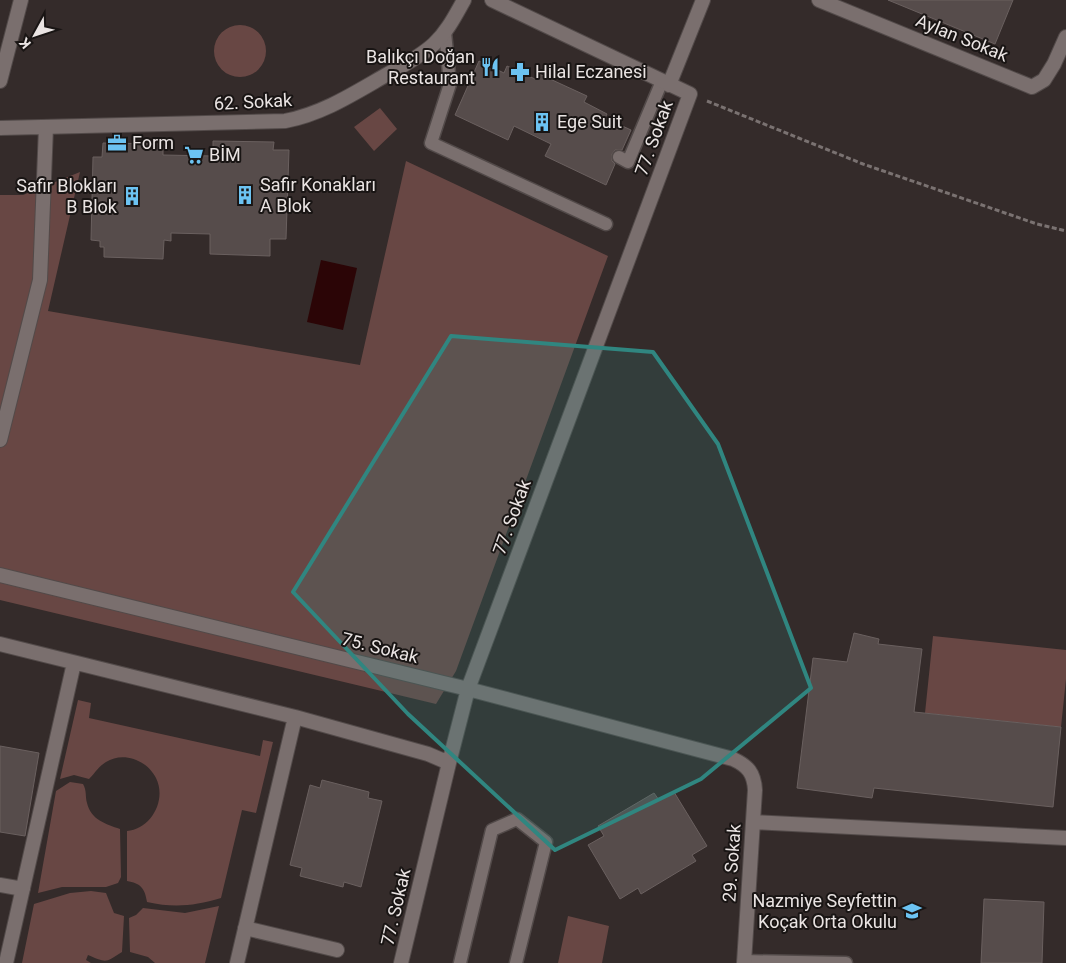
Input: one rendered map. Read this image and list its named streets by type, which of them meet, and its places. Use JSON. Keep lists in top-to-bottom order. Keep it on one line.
{"streets":{"street":["Aylan Sokak","62. Sokak","77. Sokak","75. Sokak","29. Sokak"]},"crossings":[["77. Sokak","75. Sokak"],["75. Sokak","29. Sokak"]],"places":{"restaurant":["Balıkçı Doğan Restaurant"],"pharmacy":["Hilal Eczanesi"],"building":["Ege Suit","Safir Konakları A Blok","Safir Blokları B Blok"],"office":["Form"],"supermarket":["BİM"],"school or university":["Nazmiye Seyfettin Koçak Orta Okulu"]},"north":"bottom left"}
